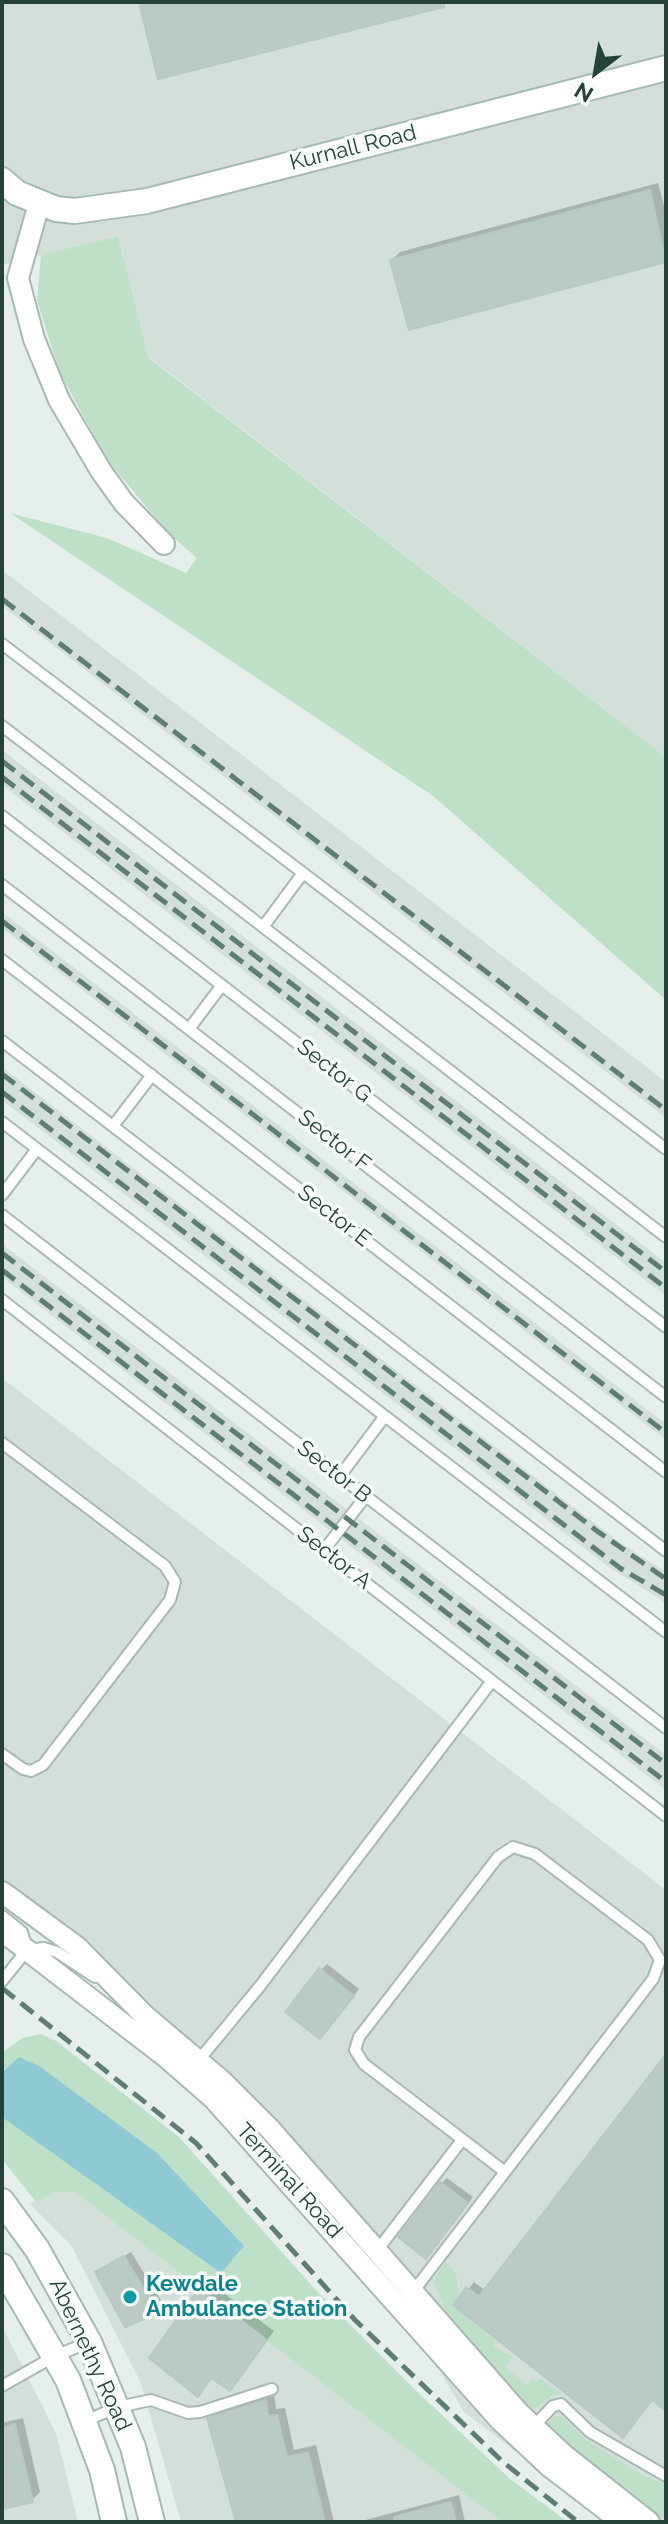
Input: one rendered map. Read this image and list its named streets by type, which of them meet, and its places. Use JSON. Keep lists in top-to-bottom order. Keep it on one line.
{"streets":{"street":["Kurnall Road","Terminal Road","Abernethy Road"],"lane":["Sector G","Sector F","Sector E","Sector B","Sector A"]},"places":["Kewdale Ambulance Station"],"north":"bottom left"}
